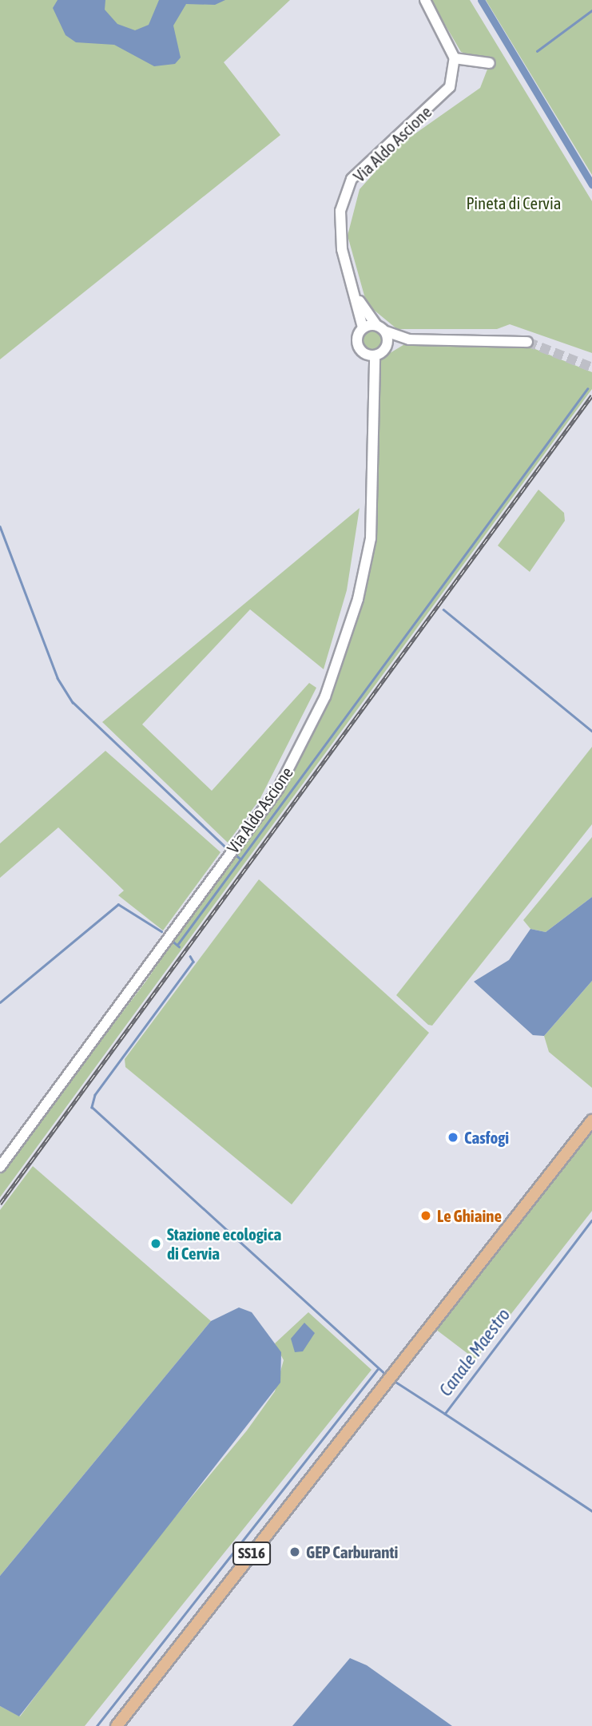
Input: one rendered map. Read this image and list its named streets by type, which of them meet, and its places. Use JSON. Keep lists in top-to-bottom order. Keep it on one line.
{"streets":{"main road":["SS16"],"street":["Via Aldo Ascione"]},"water":["Canale Maestro"],"parks":["Pineta di Cervia"],"places":["Casfogi","Le Ghiaine","Stazione ecologica di Cervia","GEP Carburanti"]}
